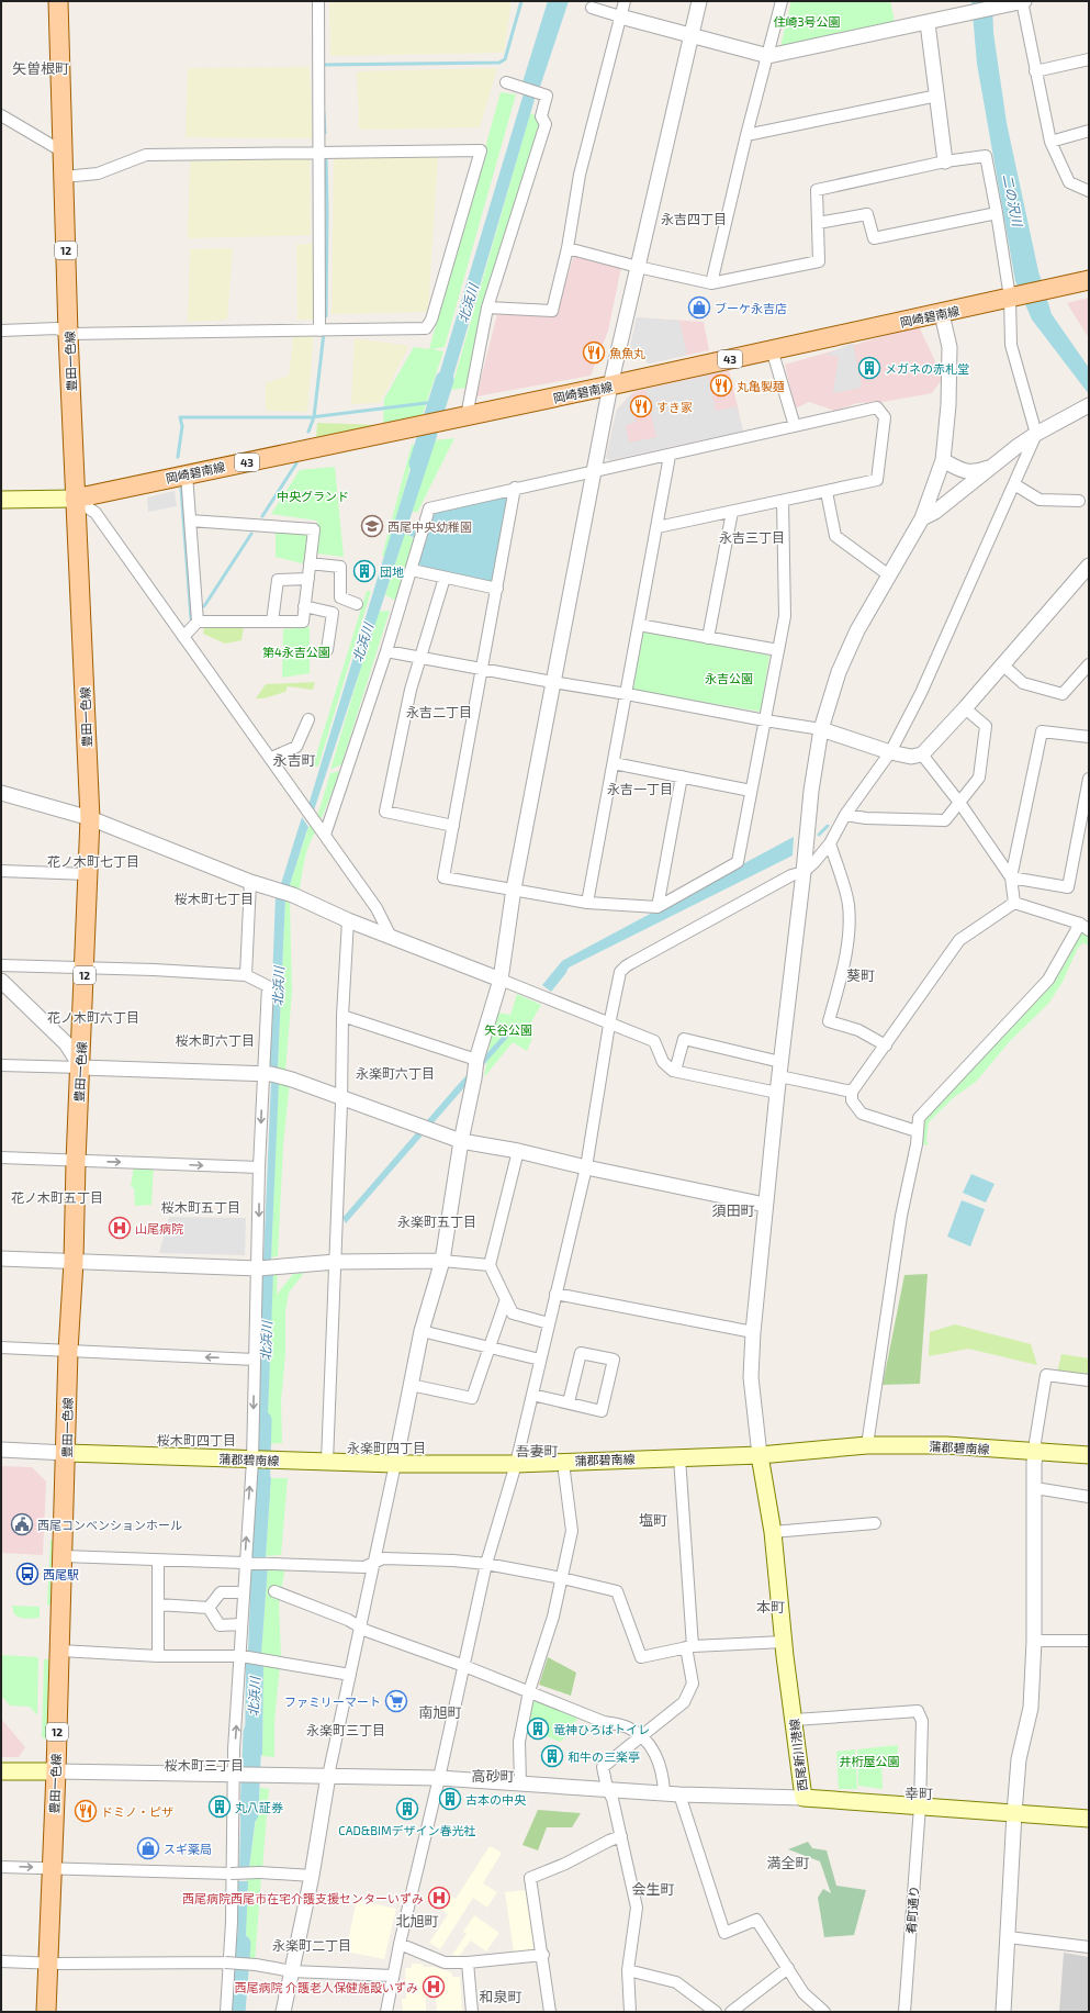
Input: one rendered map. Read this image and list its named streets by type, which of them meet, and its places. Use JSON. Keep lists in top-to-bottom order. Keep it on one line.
{"streets":{"main road":["12","岡崎碧南線","43","豊田一色線","蒲郡碧南線","西尾新川港線"],"street":["肴町通り"]},"crossings":[["岡崎碧南線","豊田一色線"],["豊田一色線","蒲郡碧南線"],["蒲郡碧南線","西尾新川港線"],["西尾新川港線","肴町通り"]],"districts":["矢曽根町","永吉四丁目","永吉三丁目","永吉二丁目","永吉町","永吉一丁目","花ノ木町七丁目","桜木町七丁目","葵町","花ノ木町六丁目","桜木町六丁目","永楽町六丁目","花ノ木町五丁目","桜木町五丁目","須田町","永楽町五丁目","桜木町四丁目","永楽町四丁目","吾妻町","塩町","本町","南旭町","永楽町三丁目","桜木町三丁目","高砂町","幸町","満全町","会生町","北旭町","永楽町二丁目","和泉町"],"water":["二の沢川","北浜川"],"parks":["住崎3号公園","中央グランド","第4永吉公園","永吉公園","矢谷公園","井桁屋公園"],"places":{"shop":["ブーケ永吉店","スギ薬局"],"restaurant":["魚魚丸","丸亀製麺","すき家","ドミノ・ピザ"],"building":["メガネの赤札堂","団地","竜神ひろばトイレ","和牛の三楽亭","古本の中央","丸八証券","CAD&BIMデザイン春光社"],"school or university":["西尾中央幼稚園"],"hospital":["山尾病院","西尾病院西尾市在宅介護支援センターいずみ","西尾病院 介護老人保健施設いずみ"],"public building":["西尾コンベンションホール"],"bus stop":["西尾駅"],"supermarket":["ファミリーマート"]}}
